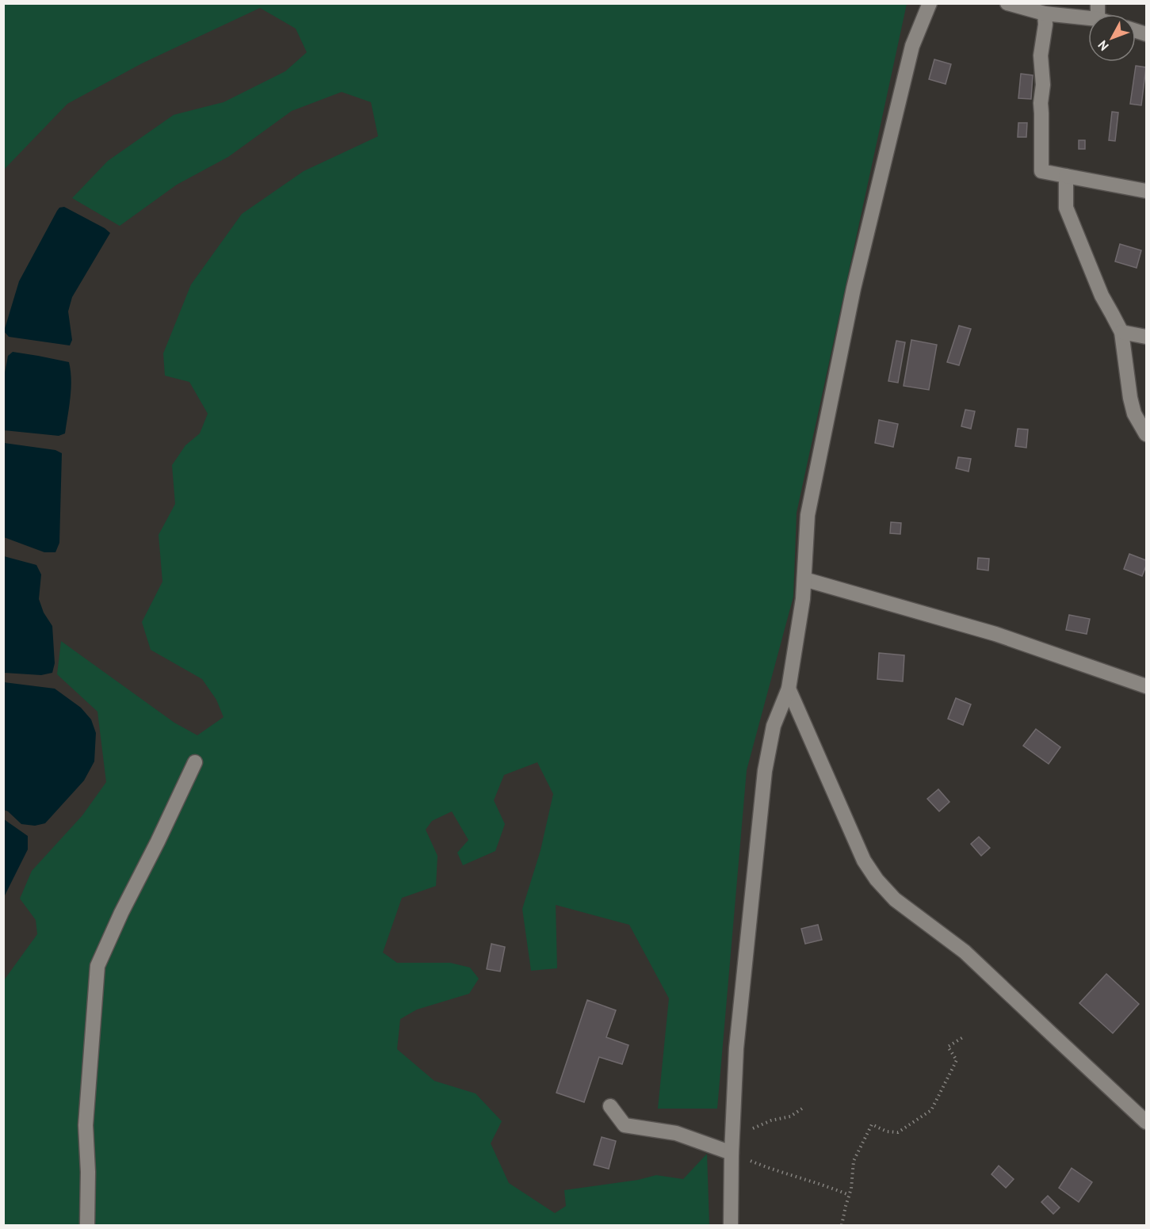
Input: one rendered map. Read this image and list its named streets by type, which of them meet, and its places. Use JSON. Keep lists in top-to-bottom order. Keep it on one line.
{"north":"bottom left"}
